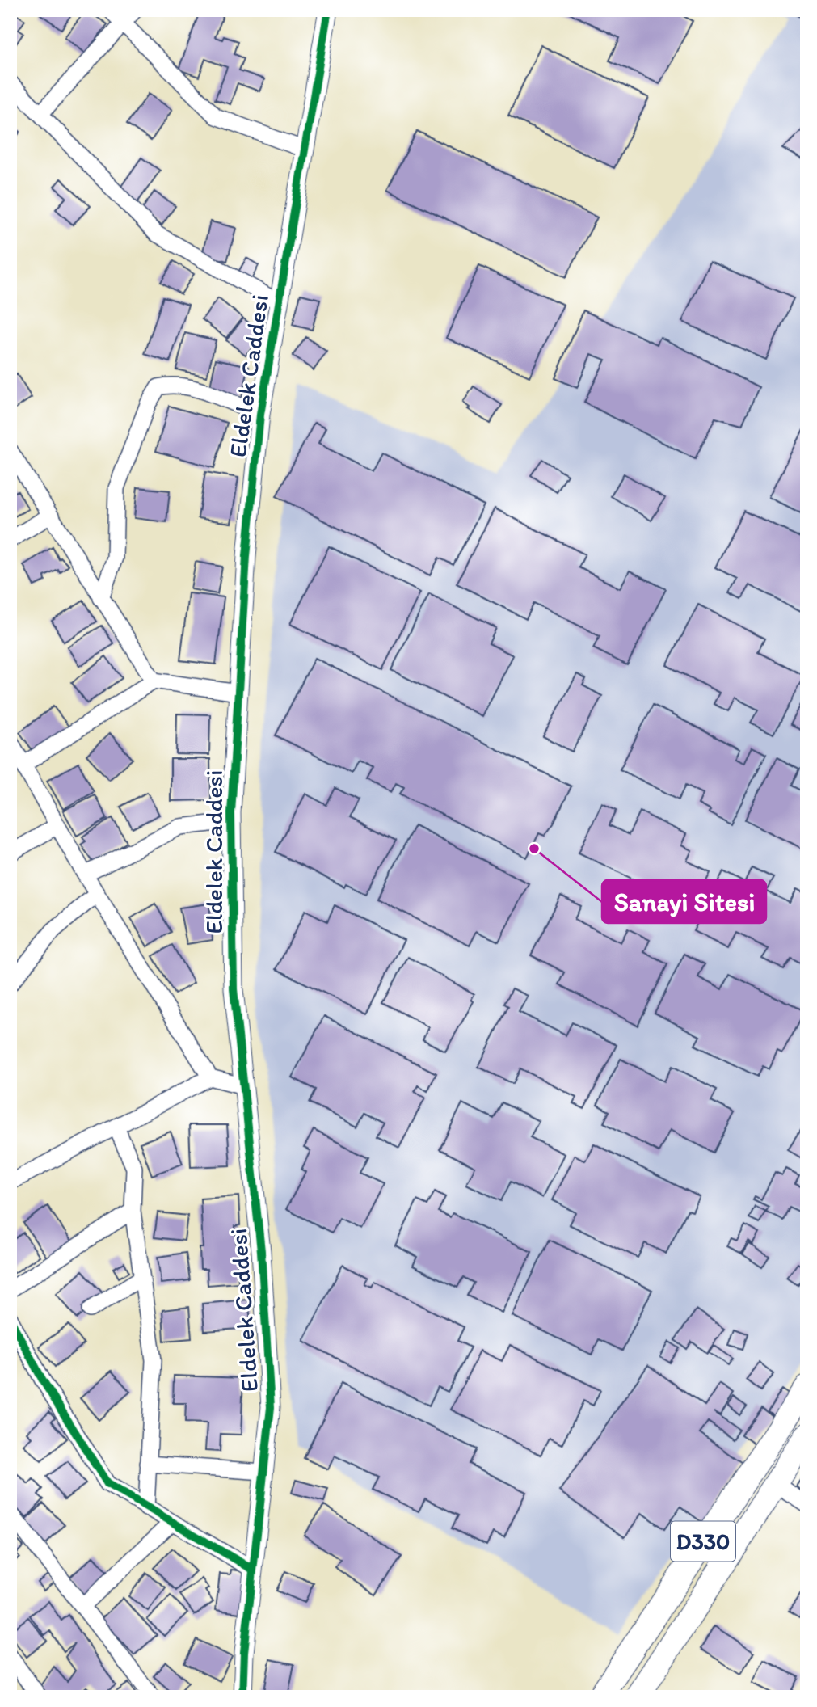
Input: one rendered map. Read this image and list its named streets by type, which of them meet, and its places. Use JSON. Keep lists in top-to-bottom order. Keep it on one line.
{"streets":{"main road":["D330"],"street":["Eldelek Caddesi"]},"places":["Sanayi Sitesi"]}
